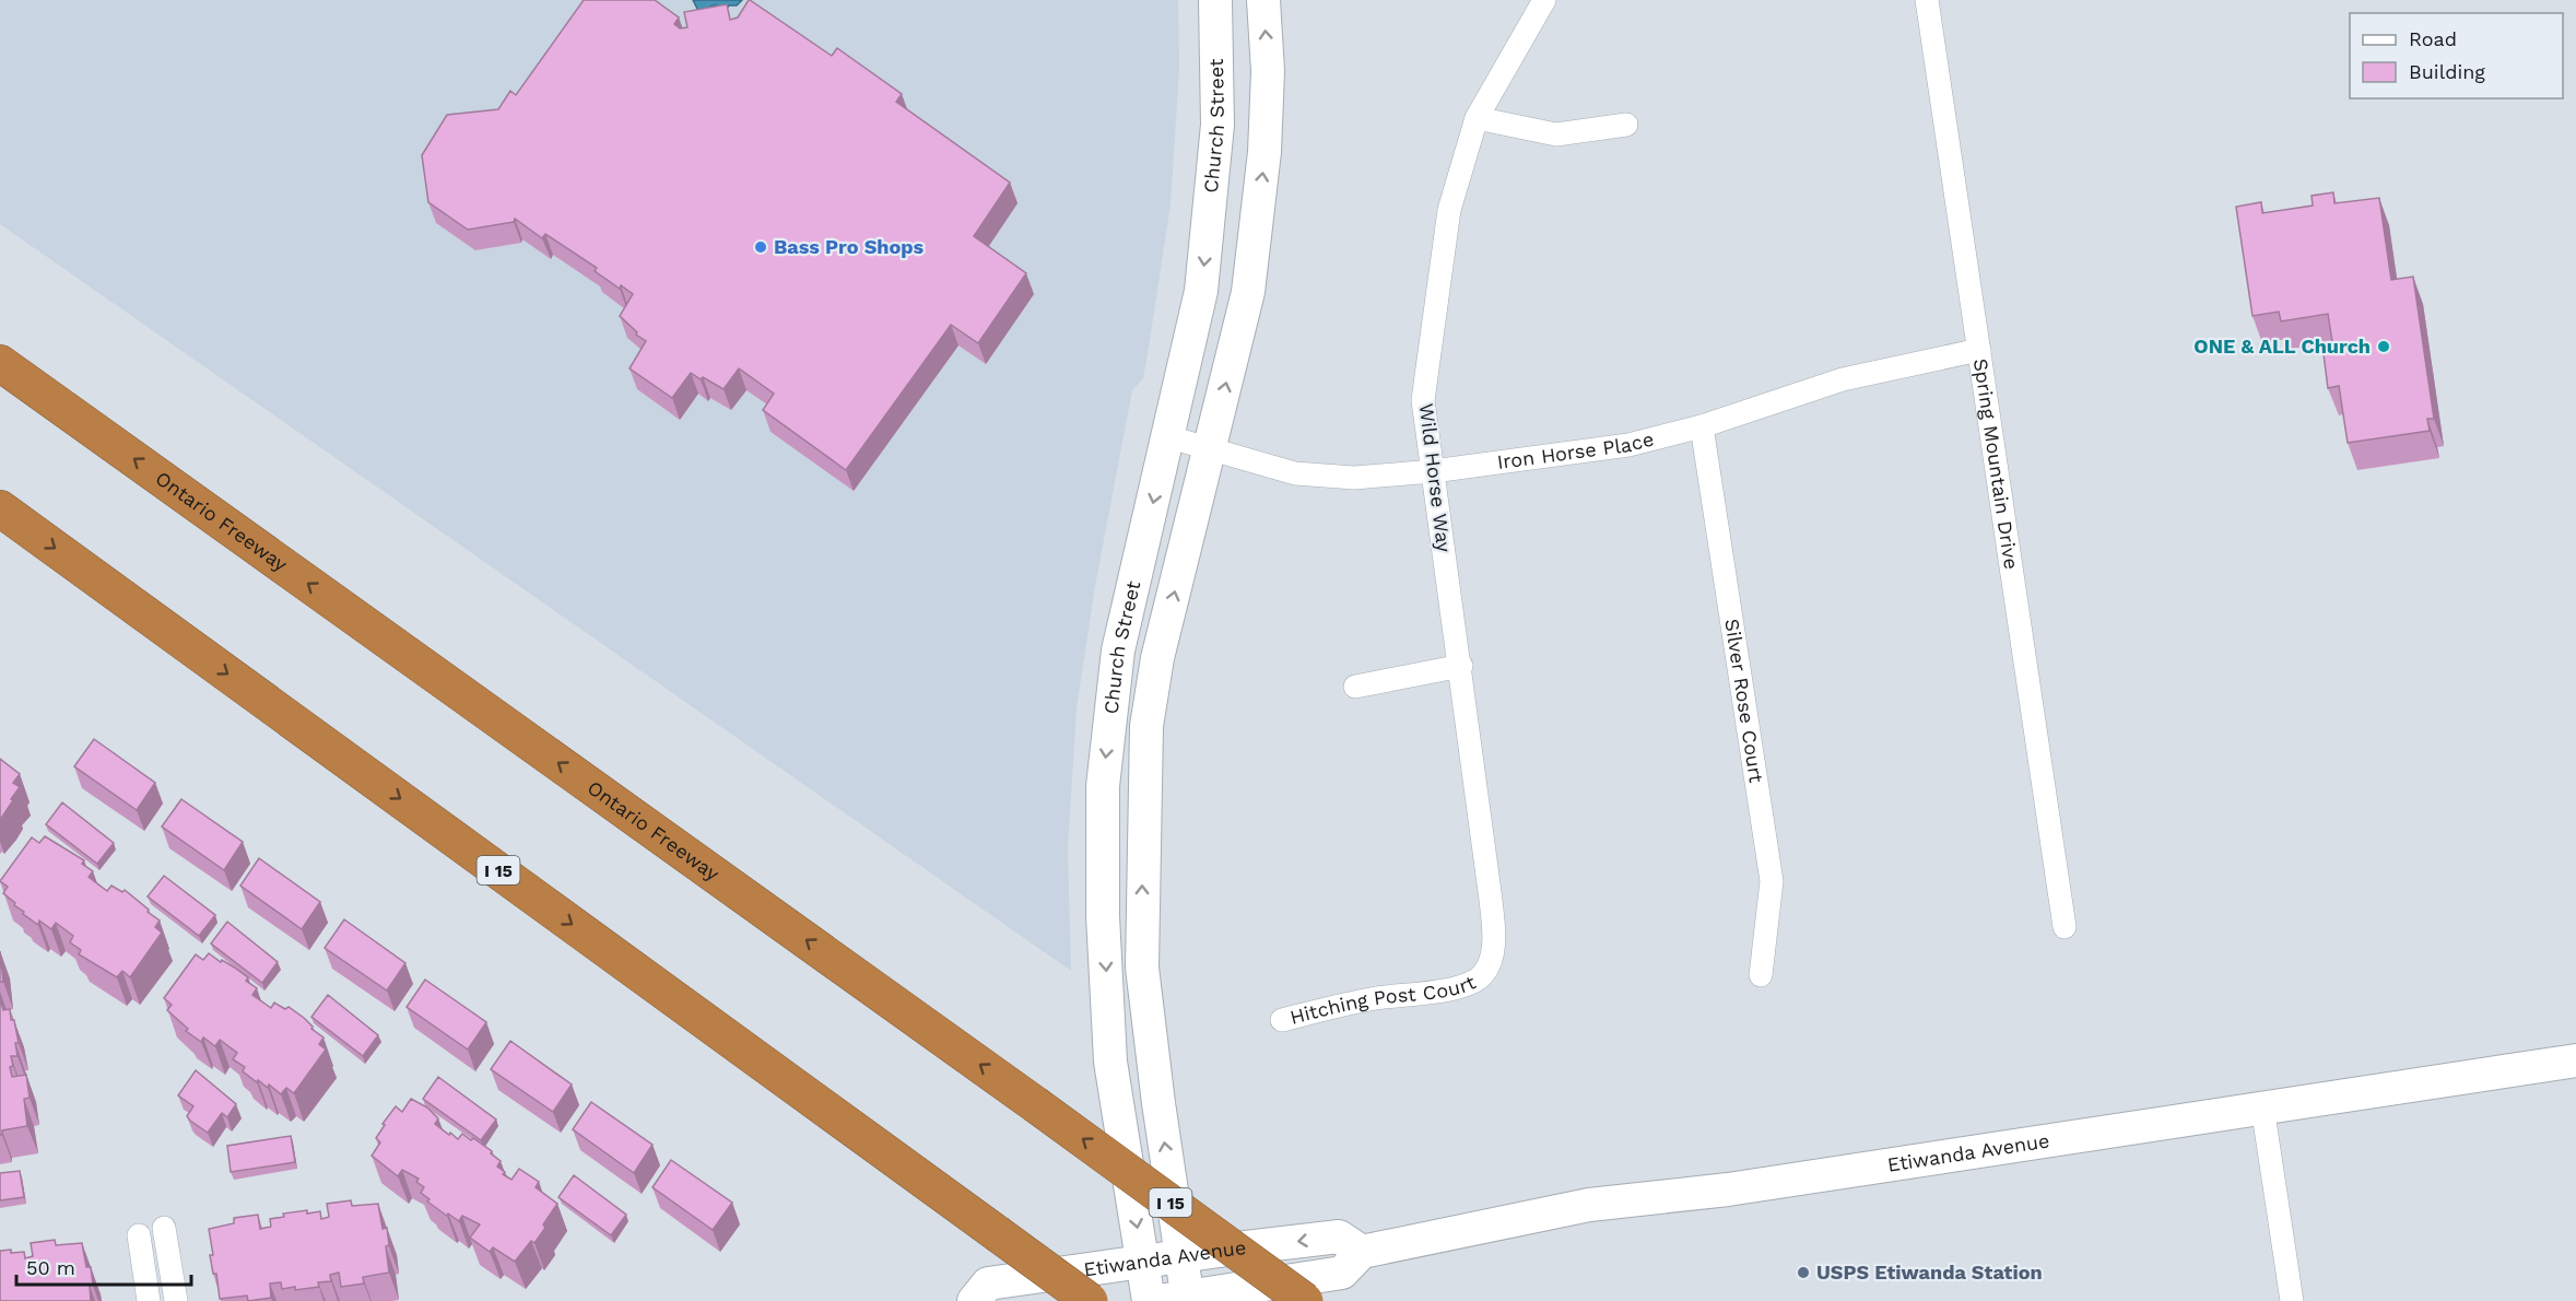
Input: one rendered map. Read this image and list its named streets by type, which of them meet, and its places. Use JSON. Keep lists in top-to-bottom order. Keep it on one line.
{"streets":{"highway":["Ontario Freeway","I 15"],"main road":["Church Street","Etiwanda Avenue"],"street":["Iron Horse Place","Spring Mountain Drive","Wild Horse Way","Silver Rose Court","Hitching Post Court"]},"crossings":[["Church Street","Iron Horse Place"],["Church Street","Etiwanda Avenue"],["Iron Horse Place","Spring Mountain Drive"],["Iron Horse Place","Wild Horse Way"],["Iron Horse Place","Silver Rose Court"],["Wild Horse Way","Hitching Post Court"]],"places":["Bass Pro Shops","ONE & ALL Church","USPS Etiwanda Station"],"legend":["Road","Building"],"scale_bar":"50 m"}
